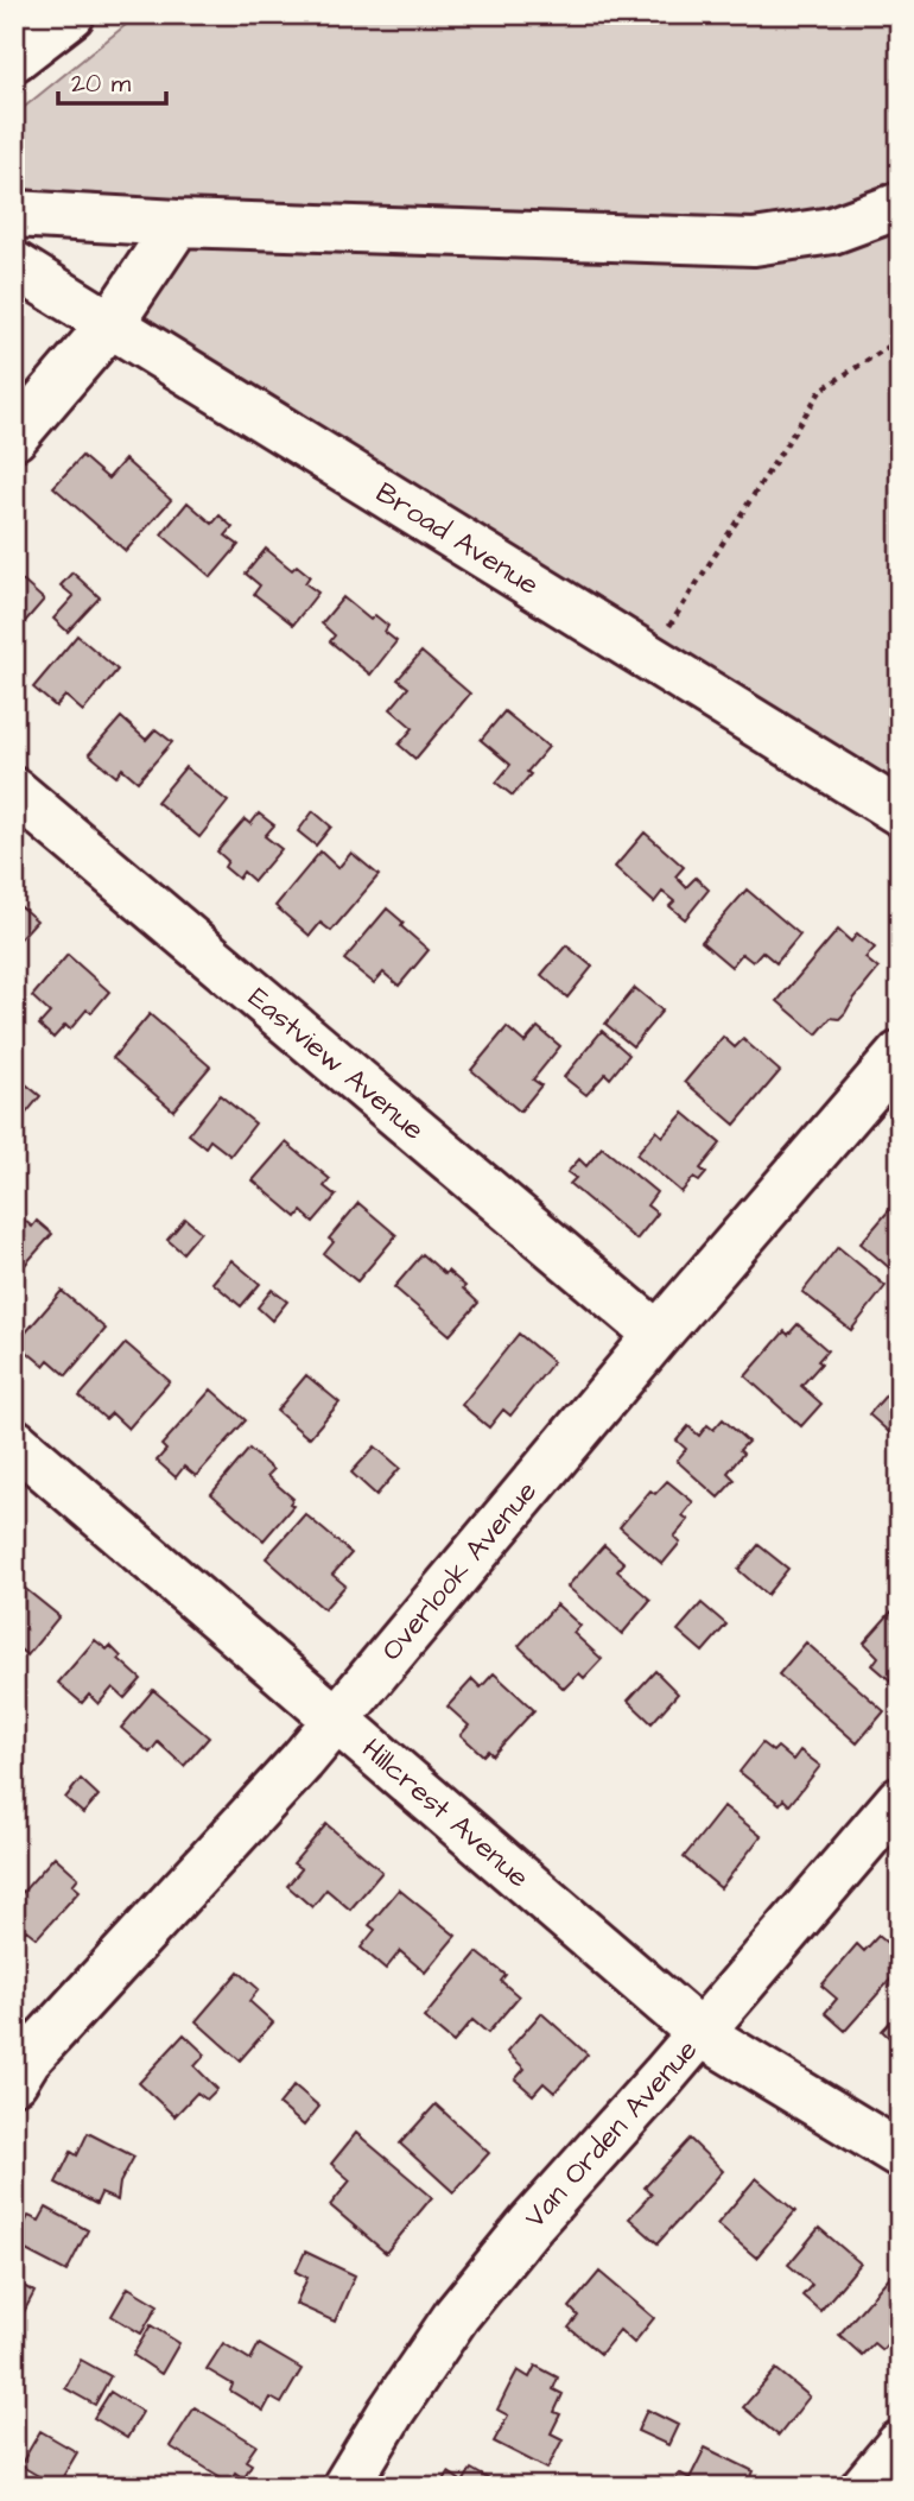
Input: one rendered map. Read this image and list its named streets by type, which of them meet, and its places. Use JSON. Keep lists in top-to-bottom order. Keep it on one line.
{"streets":{"main road":["Broad Avenue","Eastview Avenue","Overlook Avenue","Hillcrest Avenue","Van Orden Avenue"]},"crossings":[["Eastview Avenue","Overlook Avenue"],["Overlook Avenue","Hillcrest Avenue"],["Hillcrest Avenue","Van Orden Avenue"]],"scale_bar":"20 m"}
